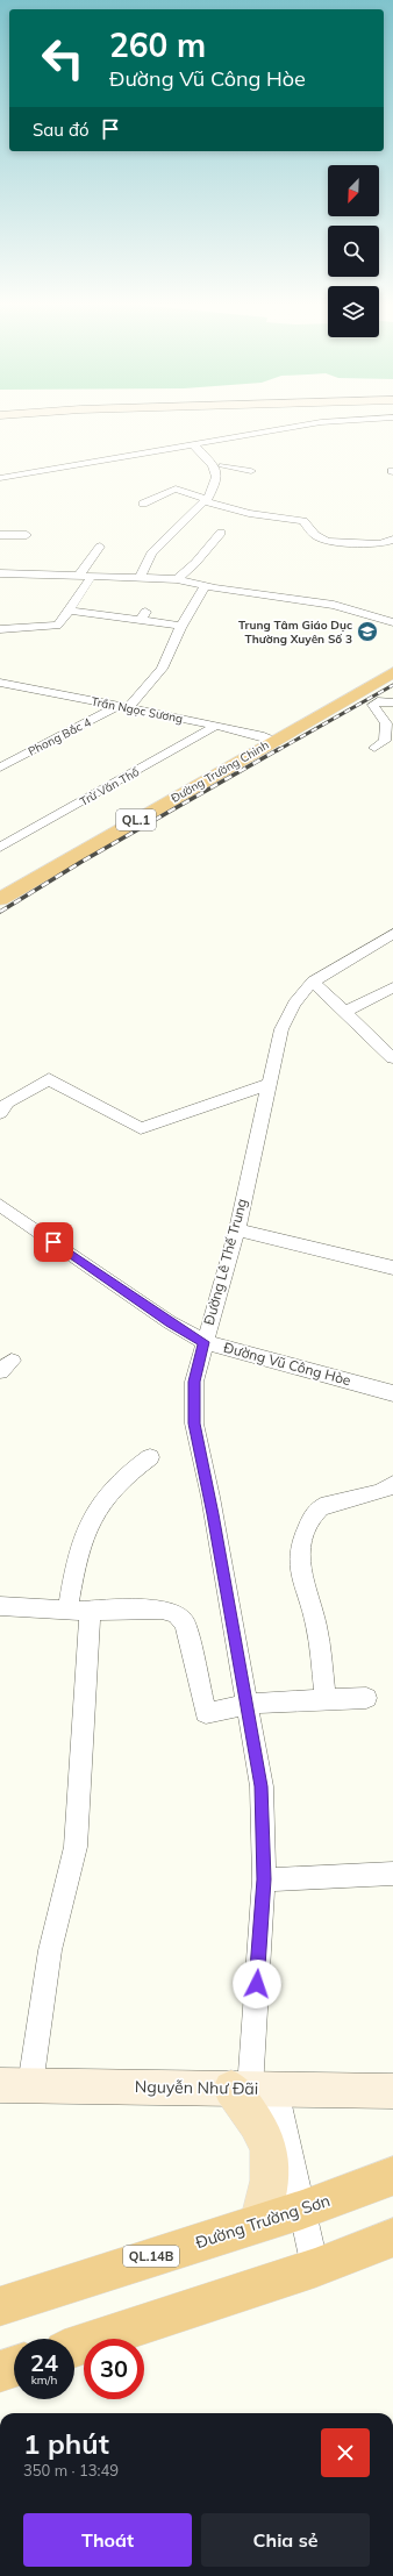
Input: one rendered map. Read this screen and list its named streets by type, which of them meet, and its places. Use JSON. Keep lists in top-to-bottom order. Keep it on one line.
{"streets":{"highway":["Đường Trường Chinh","QL.1","Đường Trường Sơn","QL.14B"],"street":["Trần Ngọc Sương","Phong Bắc 4","Trừ Văn Thố","Đường Lê Thế Trung","Đường Vũ Công Hòe","Nguyễn Như Đãi"]},"crossings":[["Trần Ngọc Sương","Phong Bắc 4"],["Trần Ngọc Sương","Đường Trường Chinh"],["Trần Ngọc Sương","Trừ Văn Thố"],["Đường Lê Thế Trung","Đường Vũ Công Hòe"],["Đường Lê Thế Trung","Nguyễn Như Đãi"],["Đường Lê Thế Trung","Đường Trường Sơn"]],"places":{"school or university":["Trung Tâm Giáo Dục Thường Xuyên Số 3"]},"north":"bottom left","page":{"turn":["260 m","Đường Vũ Công Hòe"],"then":"Sau đó","speed":"24 km/h","limit":"30","heading":["1 phút","350 m · 13:49"],"buttons":["Thoát","Chia sẻ"]}}
